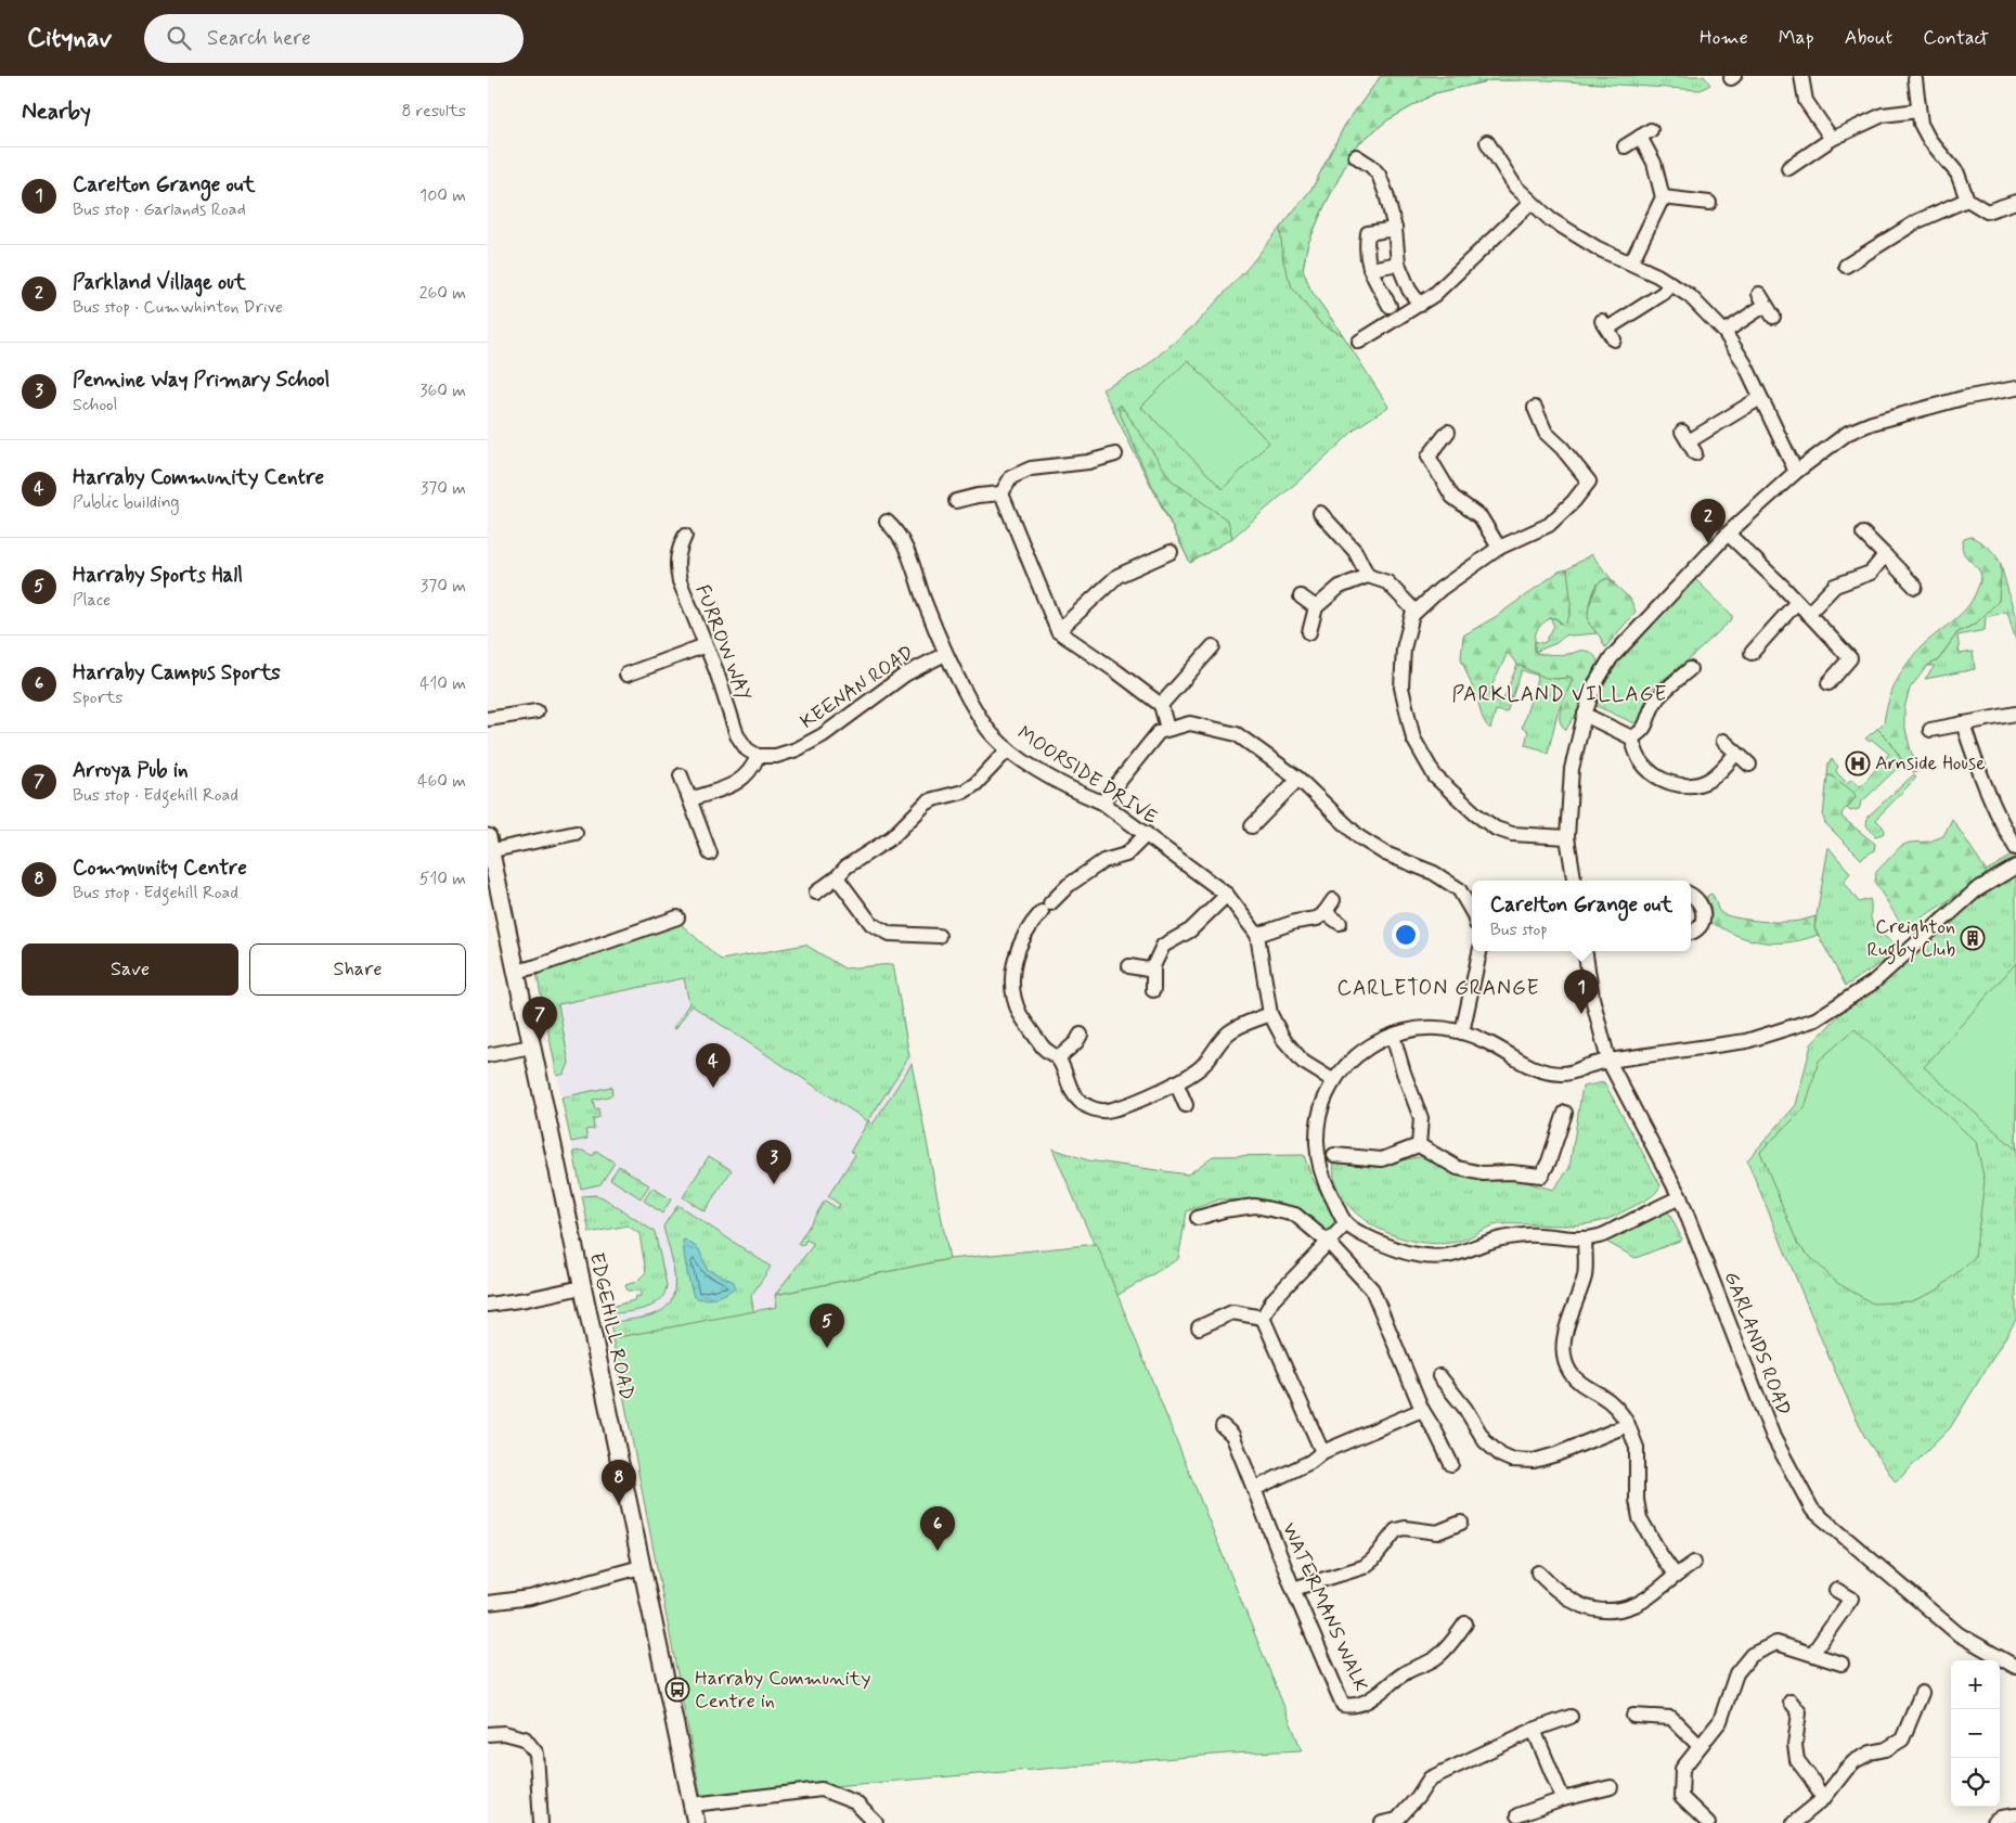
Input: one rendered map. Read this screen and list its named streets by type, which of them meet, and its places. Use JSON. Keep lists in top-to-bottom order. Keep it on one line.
{"streets":{"street":["FURROW WAY","KEENAN ROAD","MOORSIDE DRIVE","EDGEHILL ROAD","GARLANDS ROAD","WATERMANS WALK"]},"crossings":[["FURROW WAY","KEENAN ROAD"],["KEENAN ROAD","MOORSIDE DRIVE"]],"districts":["PARKLAND VILLAGE","CARLETON GRANGE"],"places":{"hospital":["Arnside House"],"building":["Creighton Rugby Club"],"bus stop":["Harraby Community Centre in"]},"page":{"header":"Citynav","search":"Search here","nav":["Home","Map","About","Contact"],"heading":["Nearby","8 results"],"list":[{"mark":"1","name":"Carelton Grange out","note":"Bus stop · Garlands Road","value":"100 m"},{"mark":"2","name":"Parkland Village out","note":"Bus stop · Cumwhinton Drive","value":"260 m"},{"mark":"3","name":"Pennine Way Primary School","note":"School","value":"360 m"},{"mark":"4","name":"Harraby Community Centre","note":"Public building","value":"370 m"},{"mark":"5","name":"Harraby Sports Hall","note":"Place","value":"370 m"},{"mark":"6","name":"Harraby Campus Sports","note":"Sports","value":"410 m"},{"mark":"7","name":"Arroya Pub in","note":"Bus stop · Edgehill Road","value":"460 m"},{"mark":"8","name":"Community Centre","note":"Bus stop · Edgehill Road","value":"510 m"}],"pins":["2","1","7","4","3","5","8","6"],"popup":["Carelton Grange out","Bus stop"],"buttons":["Save","Share"],"map_buttons":["+","−"]}}
